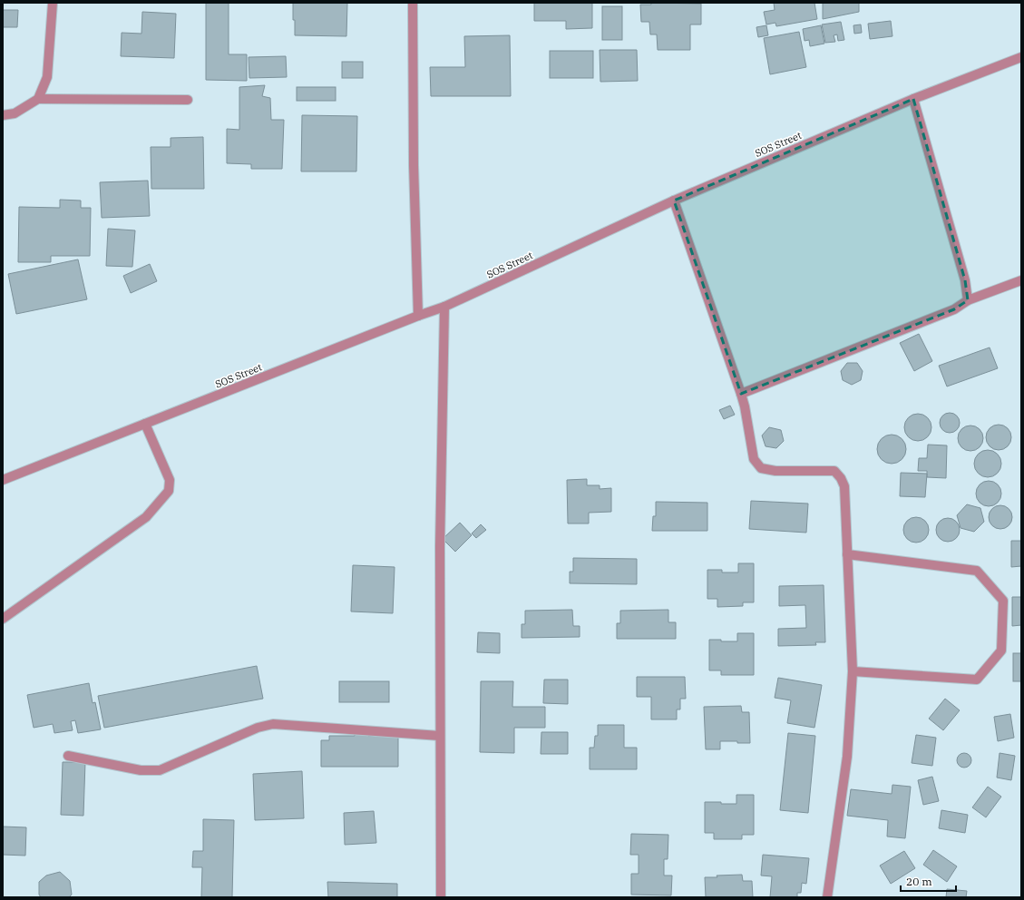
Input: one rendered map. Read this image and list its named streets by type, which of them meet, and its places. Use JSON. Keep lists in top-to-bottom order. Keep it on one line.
{"streets":{"street":["SOS Street"]},"scale_bar":"20 m"}
